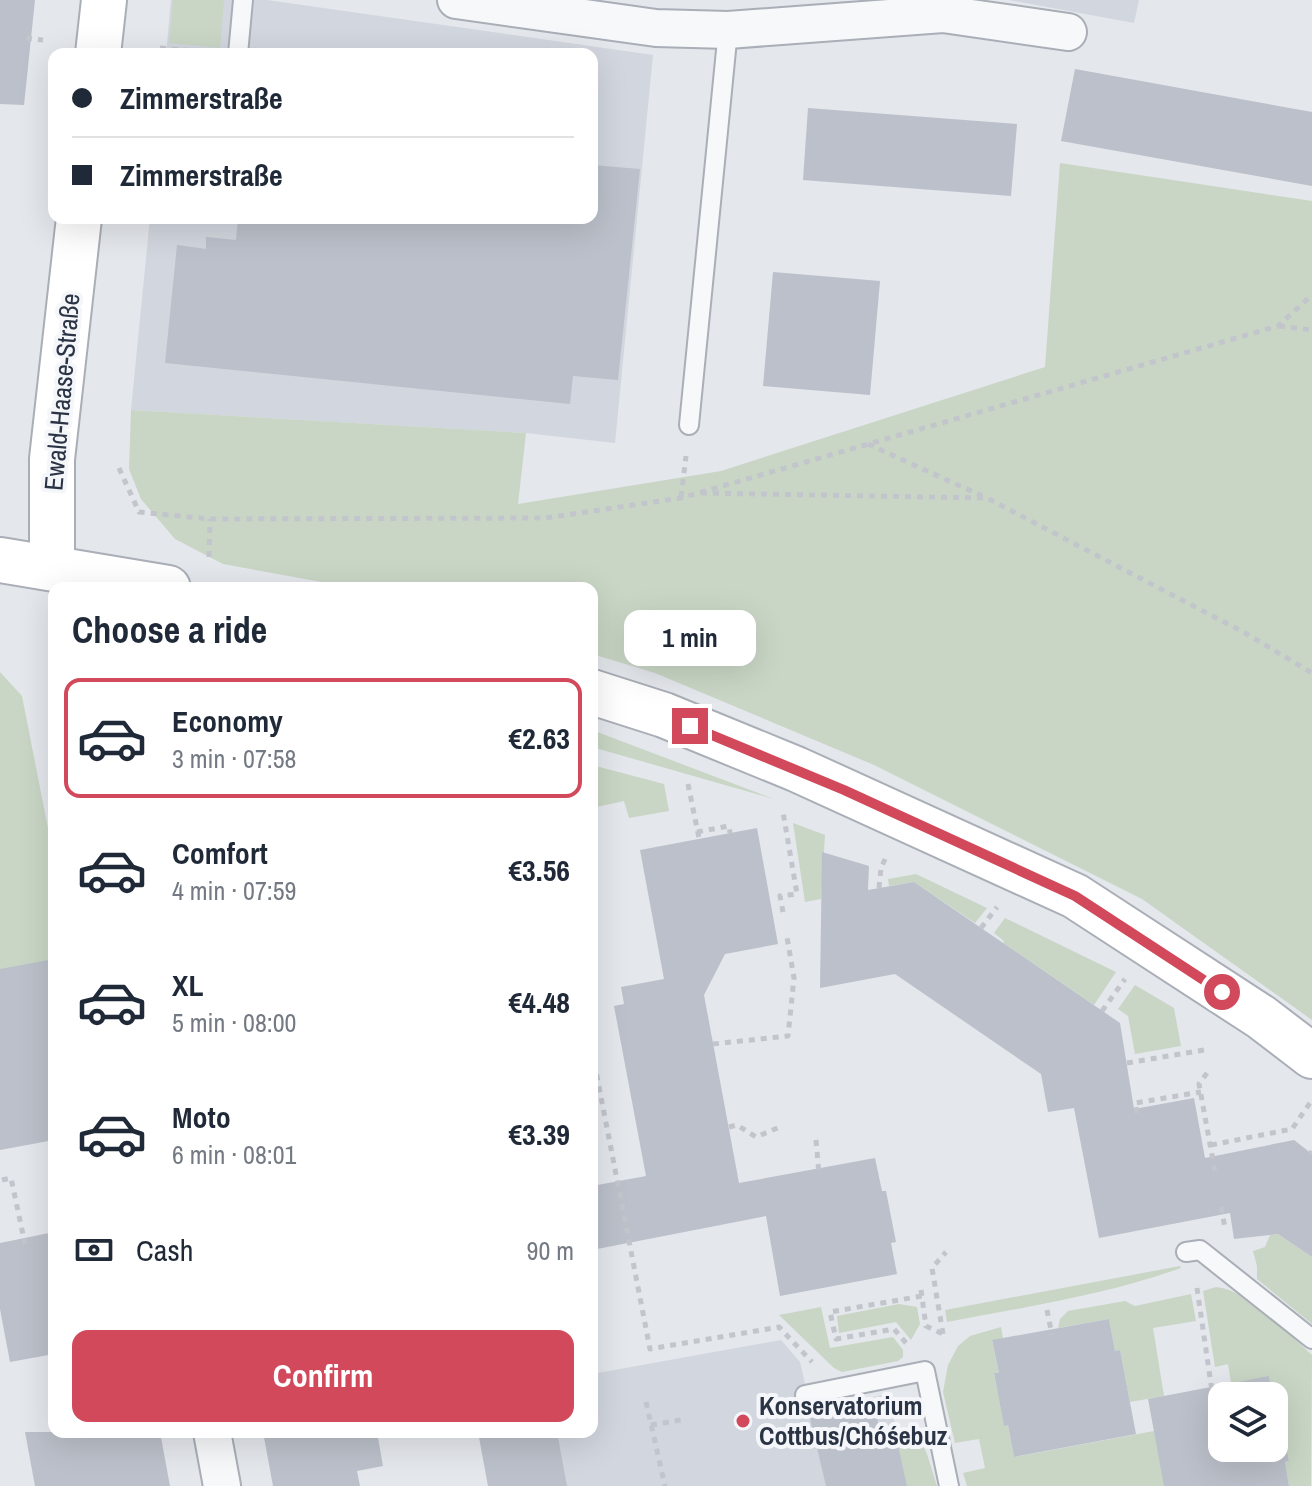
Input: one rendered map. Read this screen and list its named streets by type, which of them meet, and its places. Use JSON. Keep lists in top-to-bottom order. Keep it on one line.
{"streets":{"street":["Ewald-Haase-Straße"]},"places":["Konservatorium Cottbus/Chóśebuz"],"page":{"banner":["Zimmerstraße","Zimmerstraße"],"heading":"Choose a ride","bubble":"1 min","list":[{"name":"Economy","note":"3 min · 07:58","value":"€2.63"},{"name":"Comfort","note":"4 min · 07:59","value":"€3.56"},{"name":"XL","note":"5 min · 08:00","value":"€4.48"},{"name":"Moto","note":"6 min · 08:01","value":"€3.39"}],"pay":["Cash","90 m"],"buttons":"Confirm"}}
